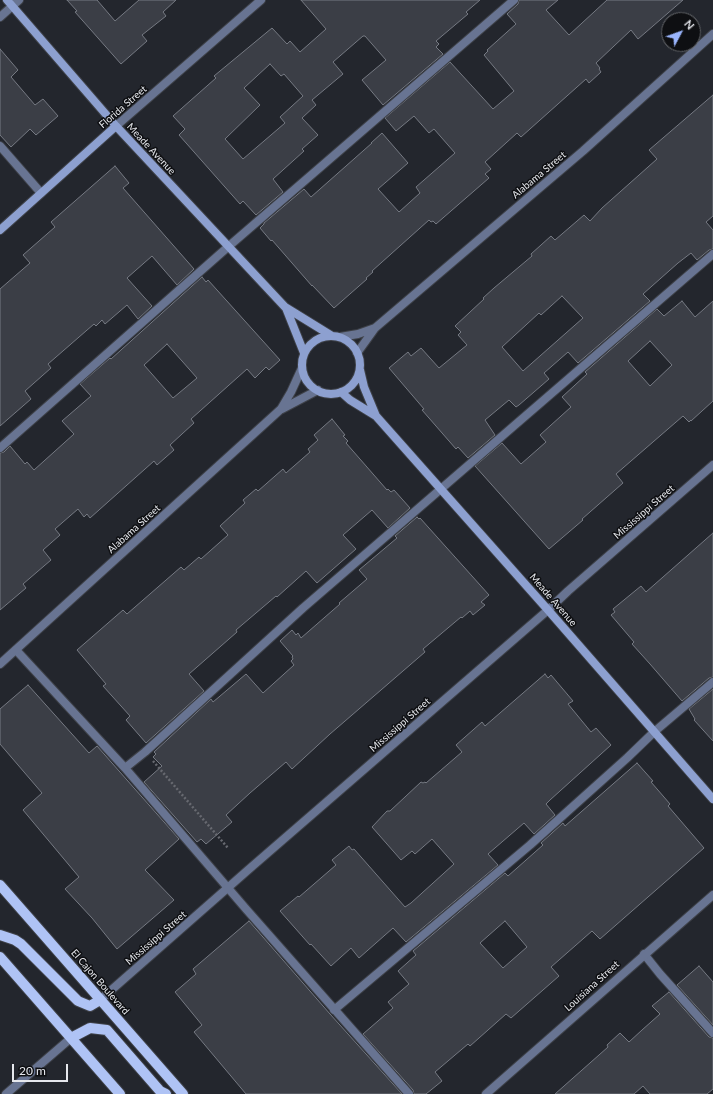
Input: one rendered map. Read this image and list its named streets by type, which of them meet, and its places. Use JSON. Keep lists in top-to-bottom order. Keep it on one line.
{"streets":{"main road":["El Cajon Boulevard"],"street":["Florida Street","Meade Avenue","Alabama Street","Mississippi Street","Louisiana Street"]},"crossings":[["Florida Street","Meade Avenue"],["Meade Avenue","Alabama Street"],["Meade Avenue","Mississippi Street"],["Mississippi Street","El Cajon Boulevard"]],"scale_bar":"20 m","north":"top right"}
